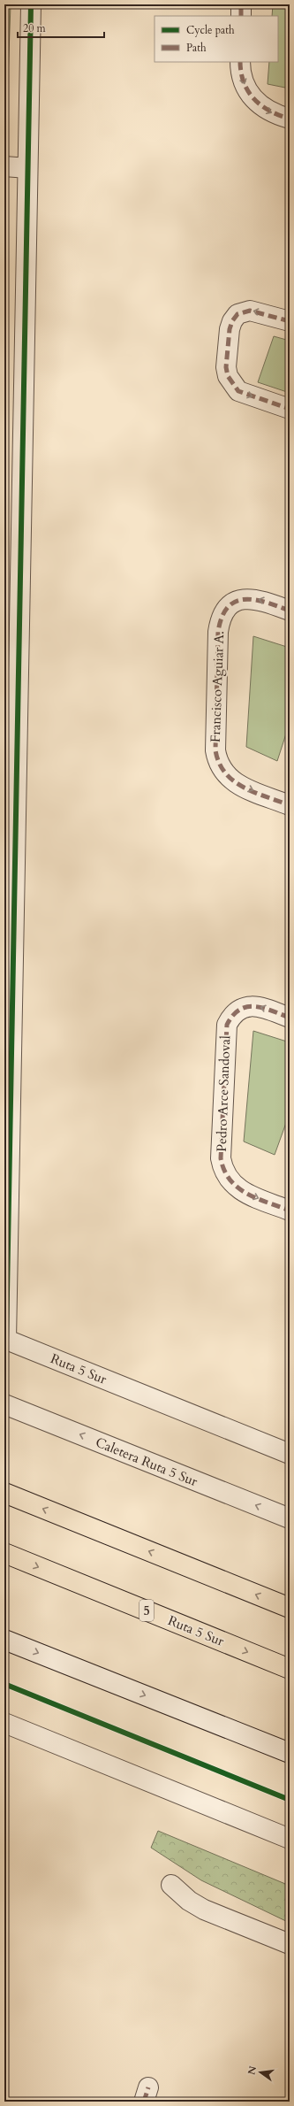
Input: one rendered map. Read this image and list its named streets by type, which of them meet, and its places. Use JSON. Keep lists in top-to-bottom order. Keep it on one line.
{"streets":{"highway":["Ruta 5 Sur","5"],"street":["Francisco Aguiar A.","Pedro Arce Sandoval","Caletera Ruta 5 Sur"]},"one_way":["Caletera Ruta 5 Sur"],"legend":["Cycle path","Path"],"scale_bar":"20 m","north":"left"}
